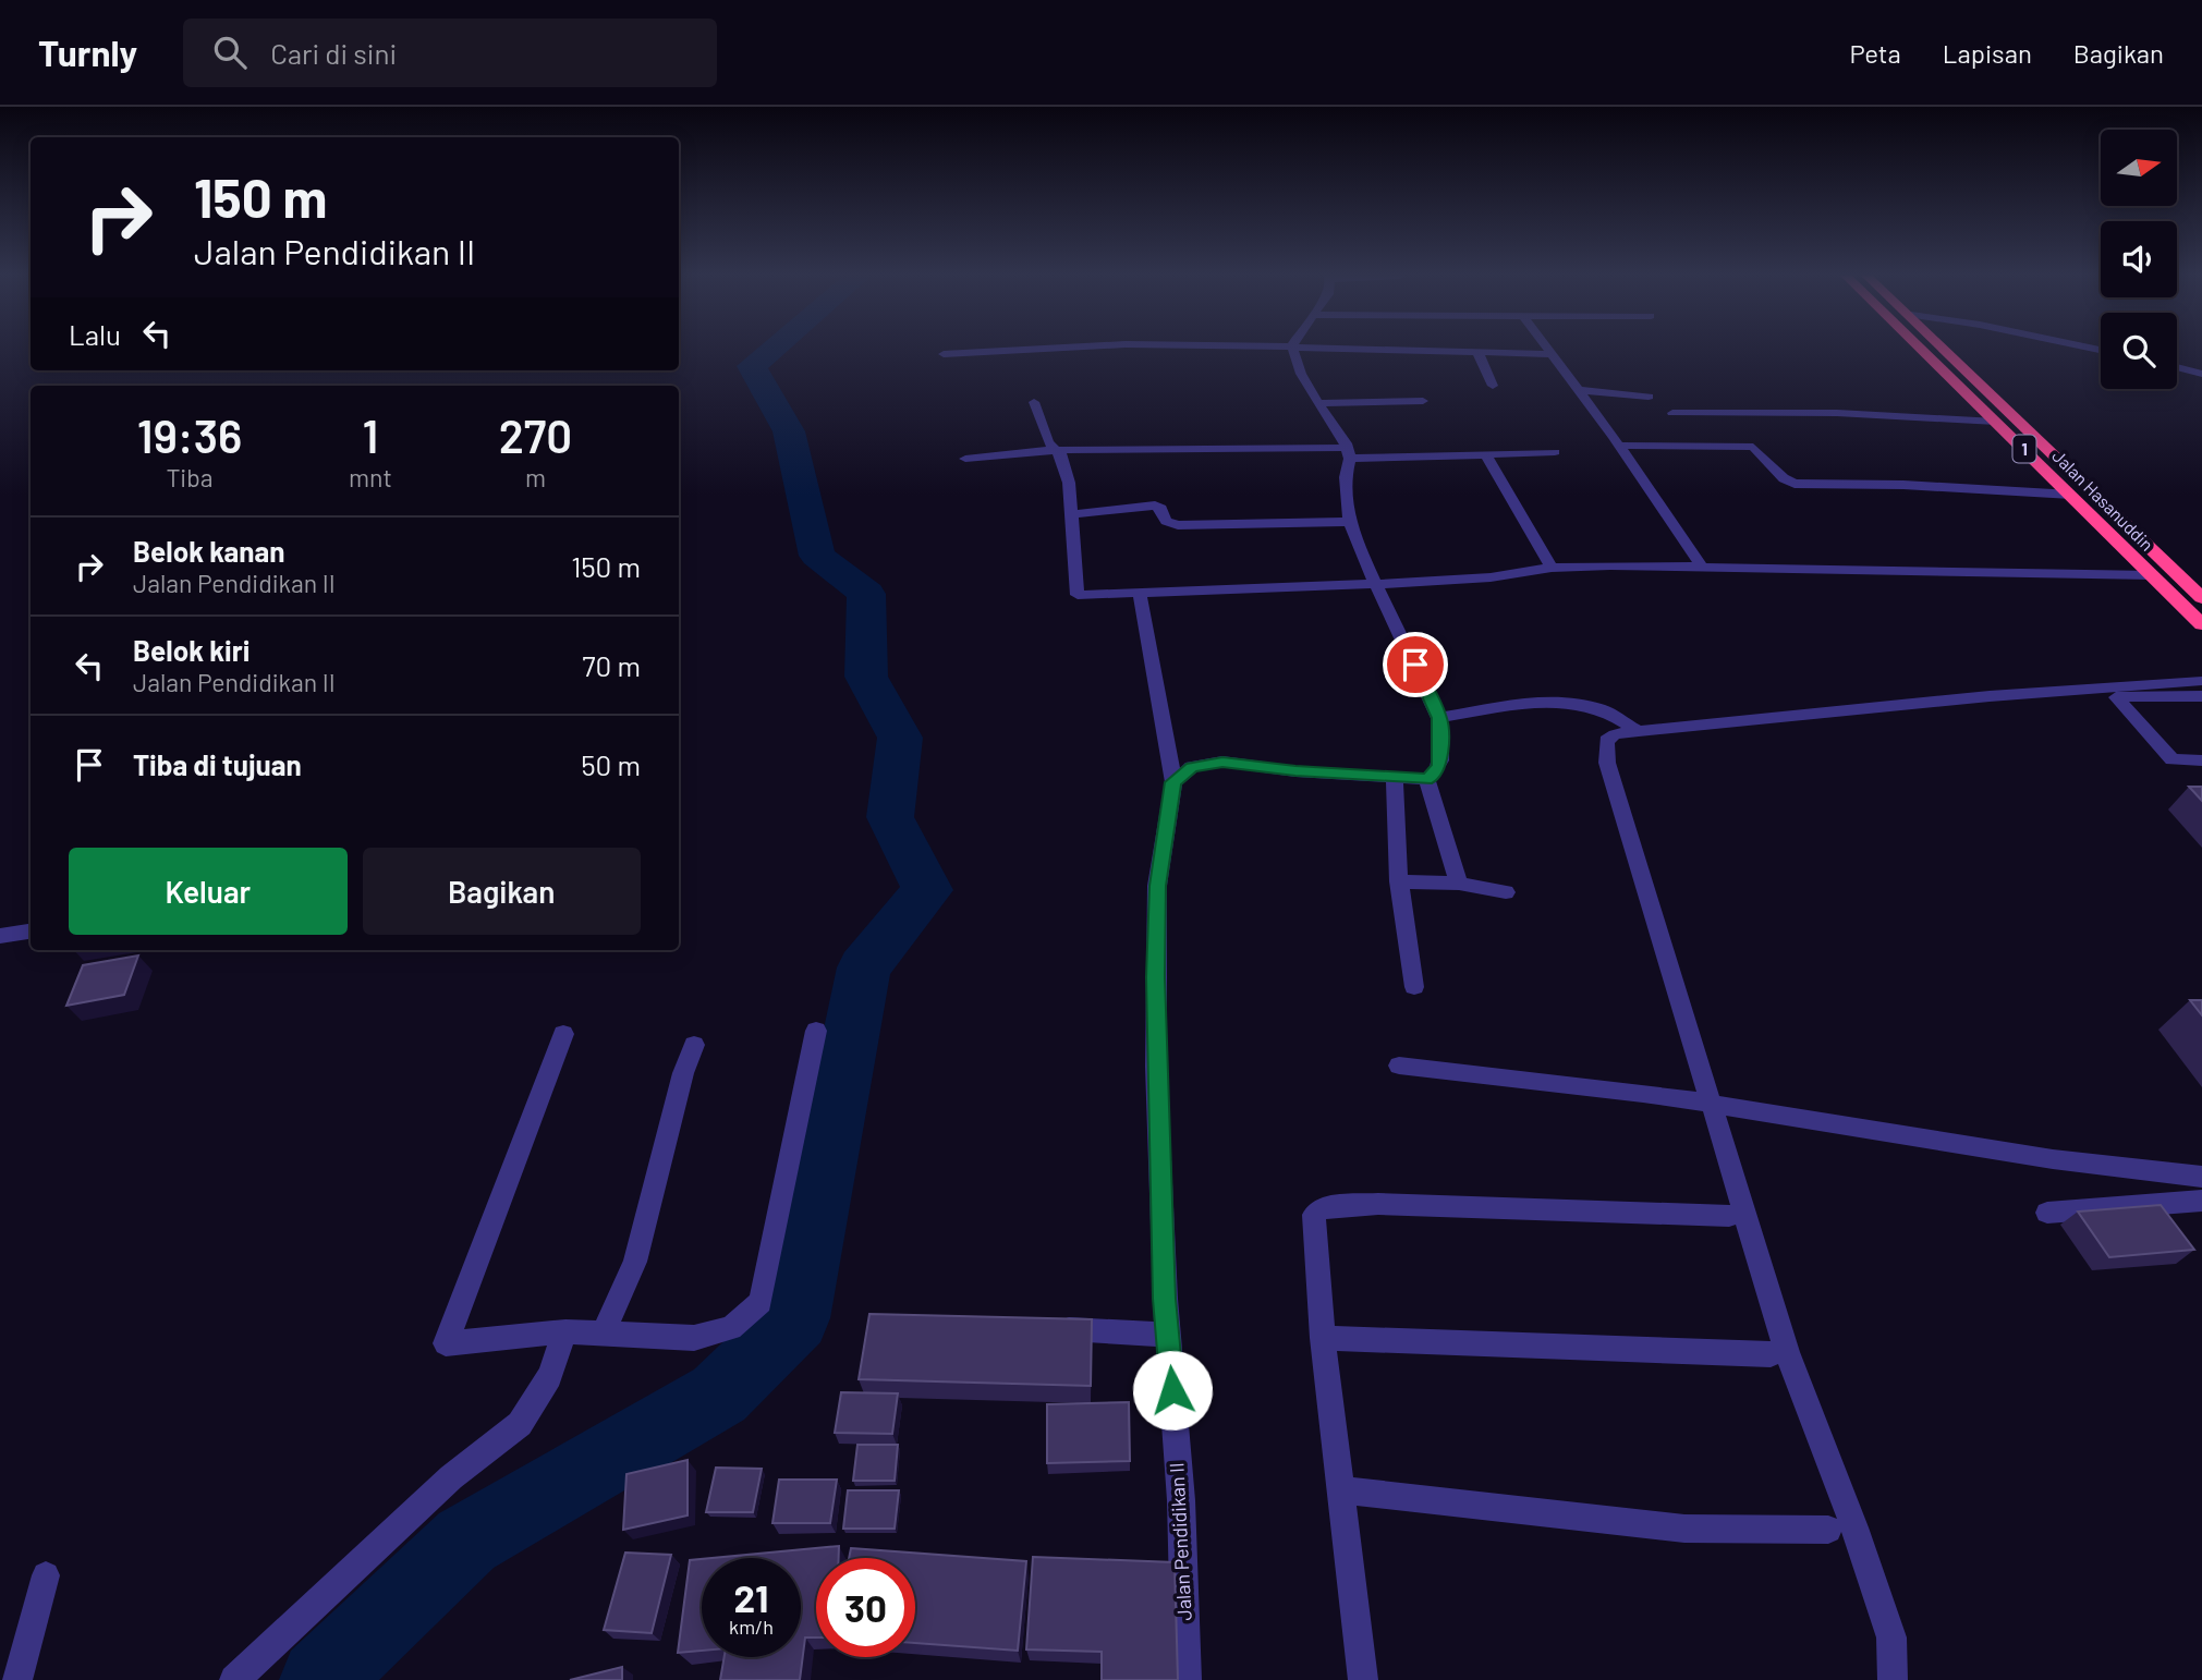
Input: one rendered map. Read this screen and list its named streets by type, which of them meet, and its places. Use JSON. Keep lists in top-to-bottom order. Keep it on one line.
{"streets":{"highway":["1","Jalan Hasanuddin"],"street":["Jalan Pendidikan II"]},"north":"right","page":{"header":"Turnly","search":"Cari di sini","nav":["Peta","Lapisan","Bagikan"],"turn":["150 m","Jalan Pendidikan II"],"then":"Lalu","eta":["19:36","Tiba","1","mnt","270","m"],"list":[{"name":"Belok kanan","note":"Jalan Pendidikan II","value":"150 m"},{"name":"Belok kiri","note":"Jalan Pendidikan II","value":"70 m"},{"name":"Tiba di tujuan","value":"50 m"}],"buttons":["Keluar","Bagikan"],"speed":"21 km/h","limit":"30"}}
